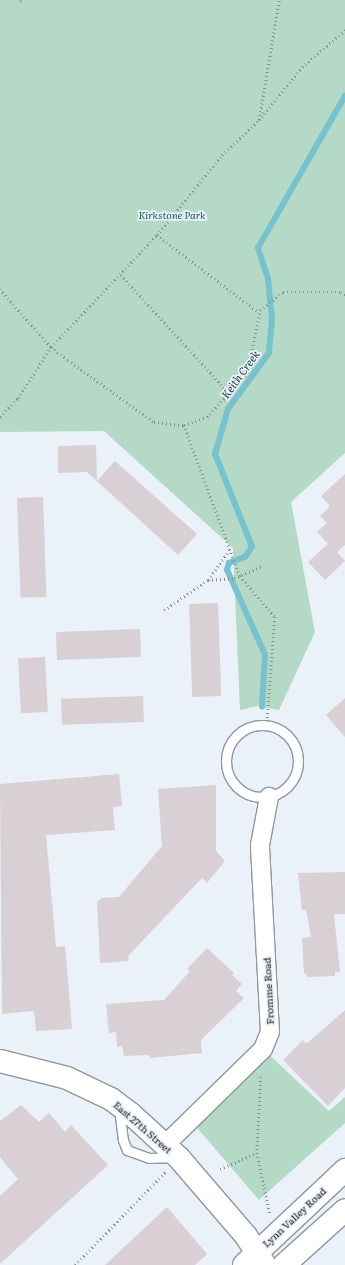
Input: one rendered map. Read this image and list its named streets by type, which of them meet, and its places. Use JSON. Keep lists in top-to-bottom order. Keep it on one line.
{"streets":{"street":["Fromme Road","East 27th Street","Lynn Valley Road"]},"crossings":[["Fromme Road","East 27th Street"],["East 27th Street","Lynn Valley Road"]],"water":["Keith Creek"],"parks":["Kirkstone Park"]}
